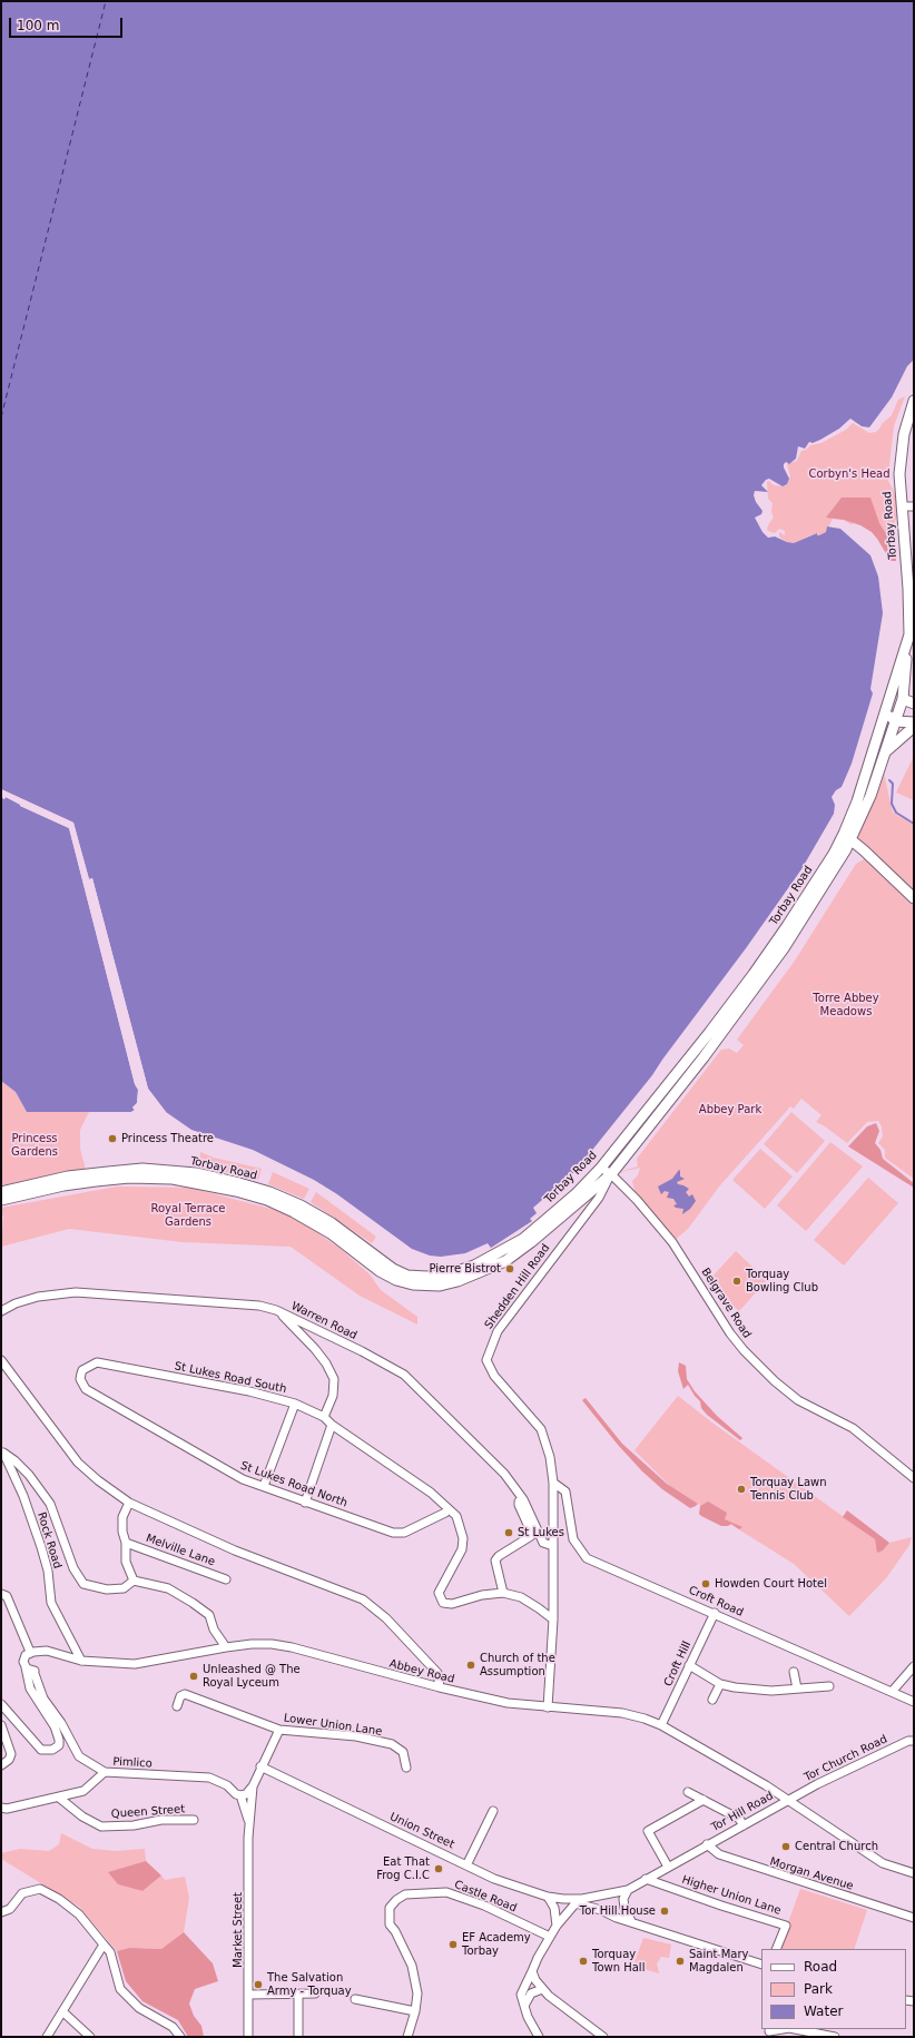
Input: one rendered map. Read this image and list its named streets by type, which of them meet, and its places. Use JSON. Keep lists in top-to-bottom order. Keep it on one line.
{"streets":{"main road":["Torbay Road"],"street":["Shedden Hill Road","Belgrave Road","Warren Road","St Lukes Road South","St Lukes Road North","Rock Road","Melville Lane","Croft Road","Croft Hill","Abbey Road","Lower Union Lane","Tor Church Road","Pimlico","Queen Street","Tor Hill Road","Union Street","Morgan Avenue","Higher Union Lane","Castle Road","Market Street"]},"crossings":[["Torbay Road","Shedden Hill Road"],["Torbay Road","Belgrave Road"],["Shedden Hill Road","Belgrave Road"],["Shedden Hill Road","Warren Road"],["Shedden Hill Road","Croft Road"],["Shedden Hill Road","Abbey Road"],["St Lukes Road South","St Lukes Road North"],["Rock Road","Abbey Road"],["Croft Road","Croft Hill"],["Croft Hill","Abbey Road"],["Abbey Road","Tor Church Road"],["Abbey Road","Tor Hill Road"],["Lower Union Lane","Market Street"],["Tor Church Road","Tor Hill Road"],["Pimlico","Market Street"],["Tor Hill Road","Union Street"],["Tor Hill Road","Morgan Avenue"],["Tor Hill Road","Higher Union Lane"],["Union Street","Market Street"]],"parks":["Corbyn's Head","Torre Abbey Meadows","Abbey Park","Princess Gardens","Royal Terrace Gardens"],"places":["Princess Theatre","Pierre Bistrot","Torquay Bowling Club","Torquay Lawn Tennis Club","St Lukes","Howden Court Hotel","Church of the Assumption","Unleashed @ The Royal Lyceum","Central Church","Eat That Frog C.I.C","Tor Hill House","EF Academy Torbay","Torquay Town Hall","Saint Mary Magdalen","The Salvation Army - Torquay"],"legend":["Road","Park","Water"],"scale_bar":"100 m"}
